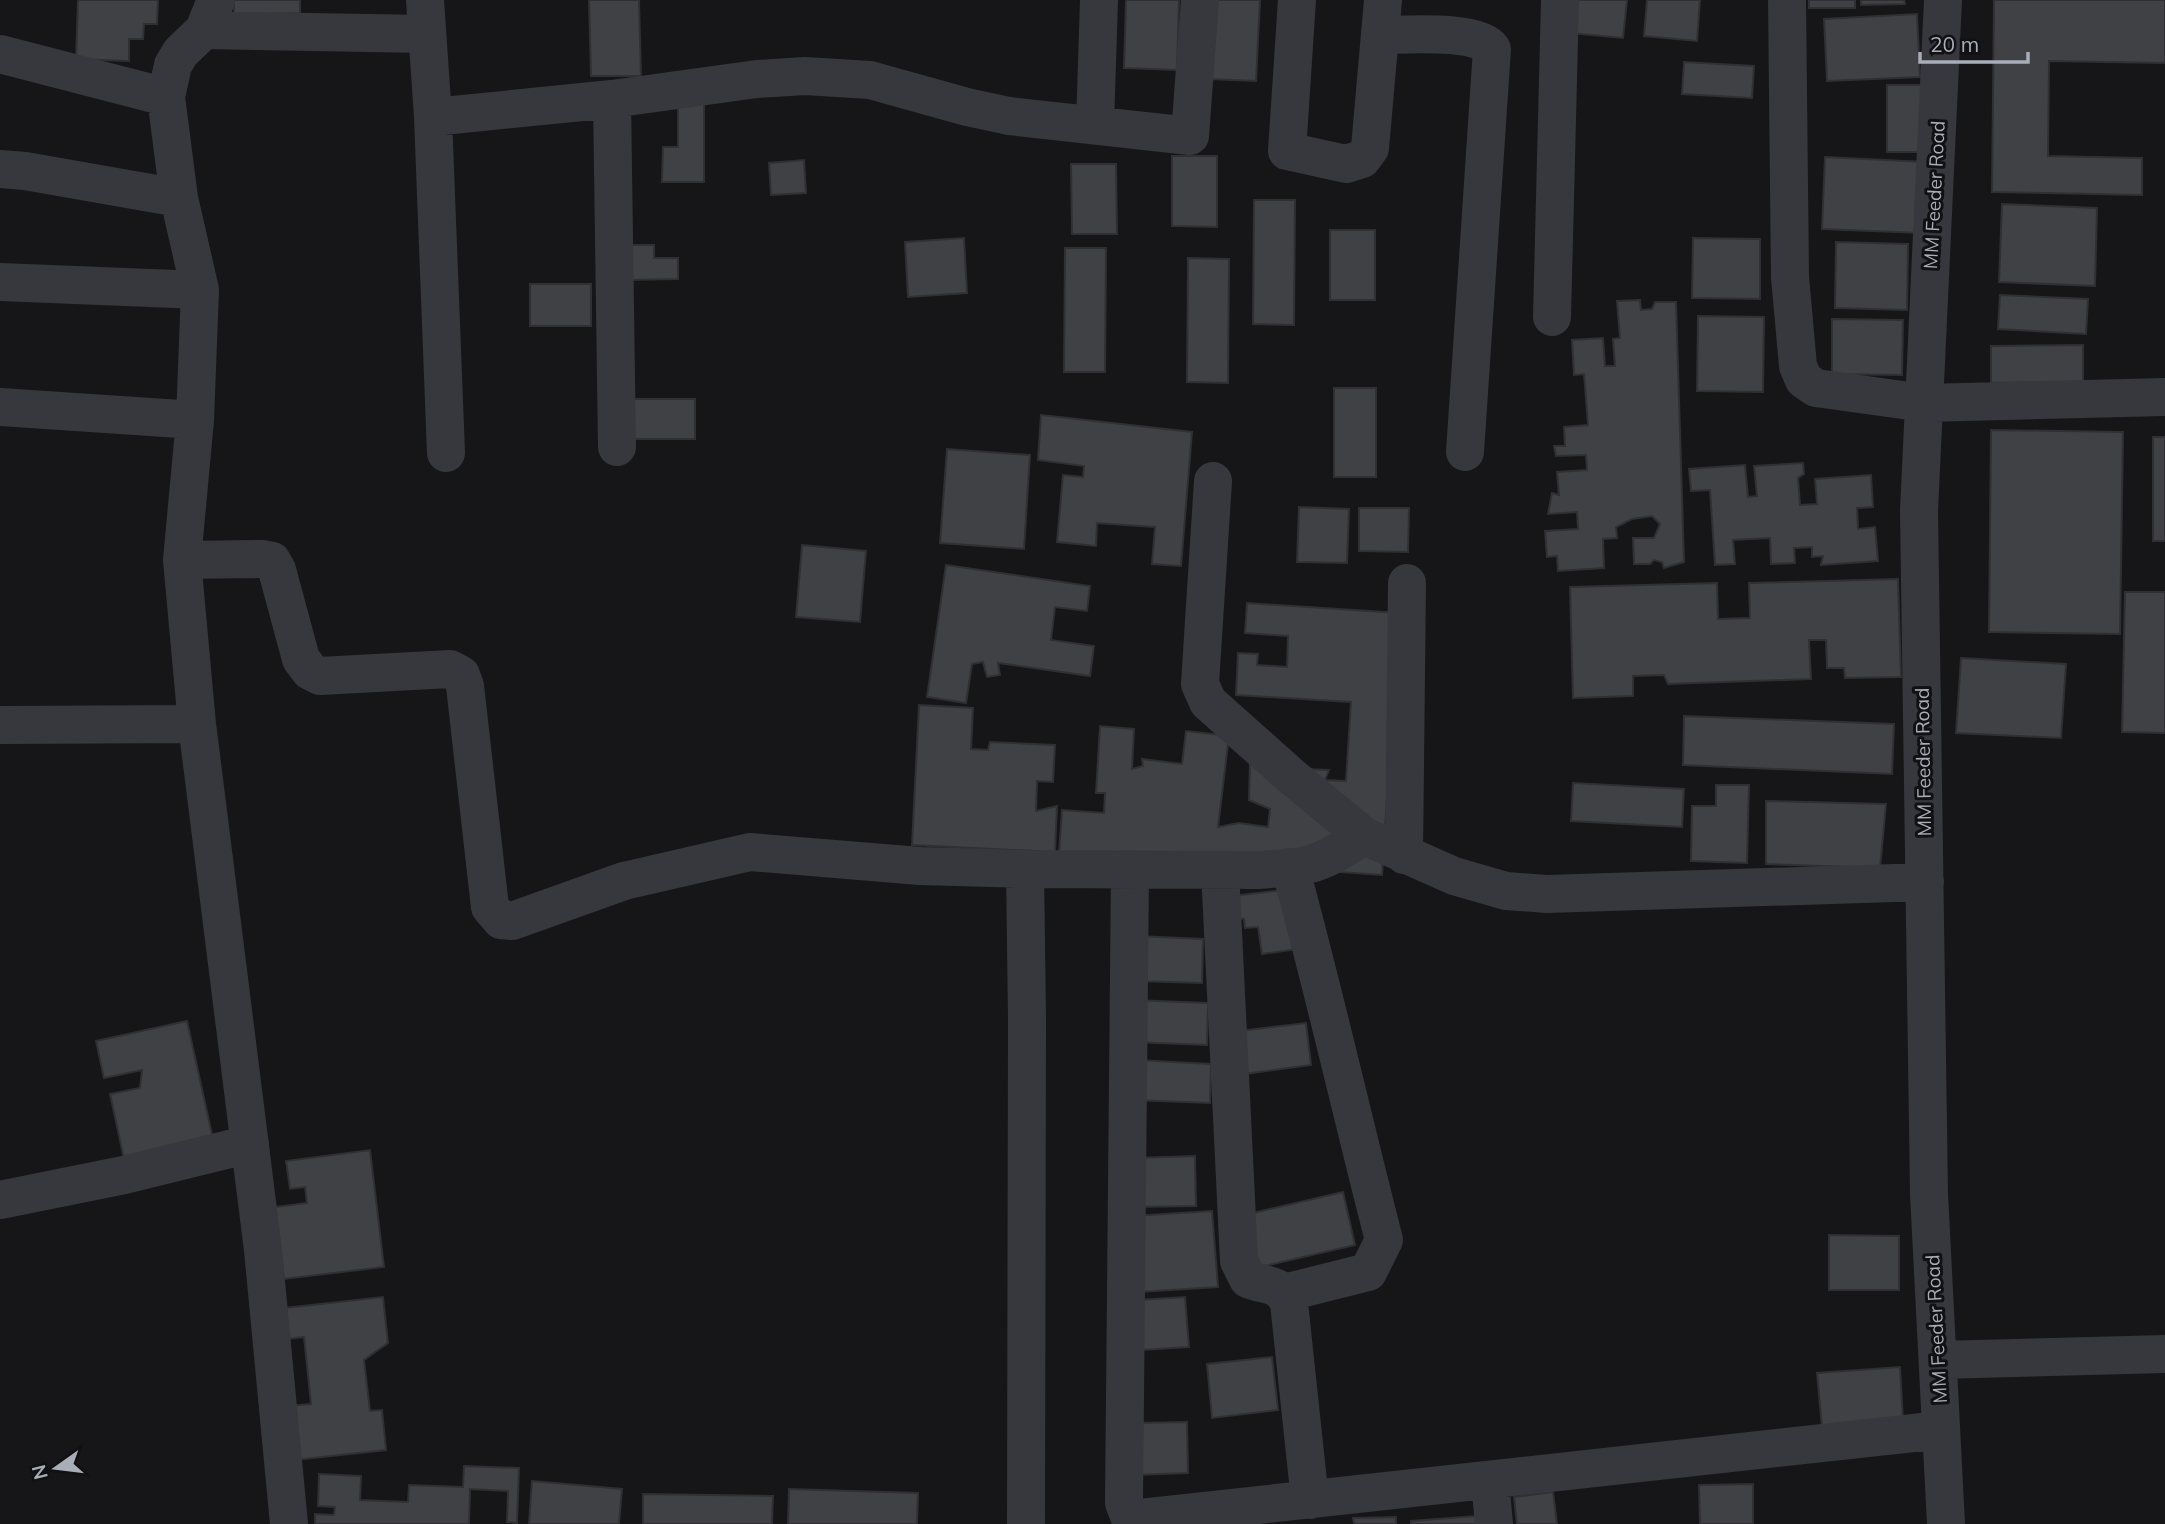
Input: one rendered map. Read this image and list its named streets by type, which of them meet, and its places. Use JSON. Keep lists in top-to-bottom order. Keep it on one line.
{"streets":{"street":["MM Feeder Road"]},"scale_bar":"20 m","north":"left"}
